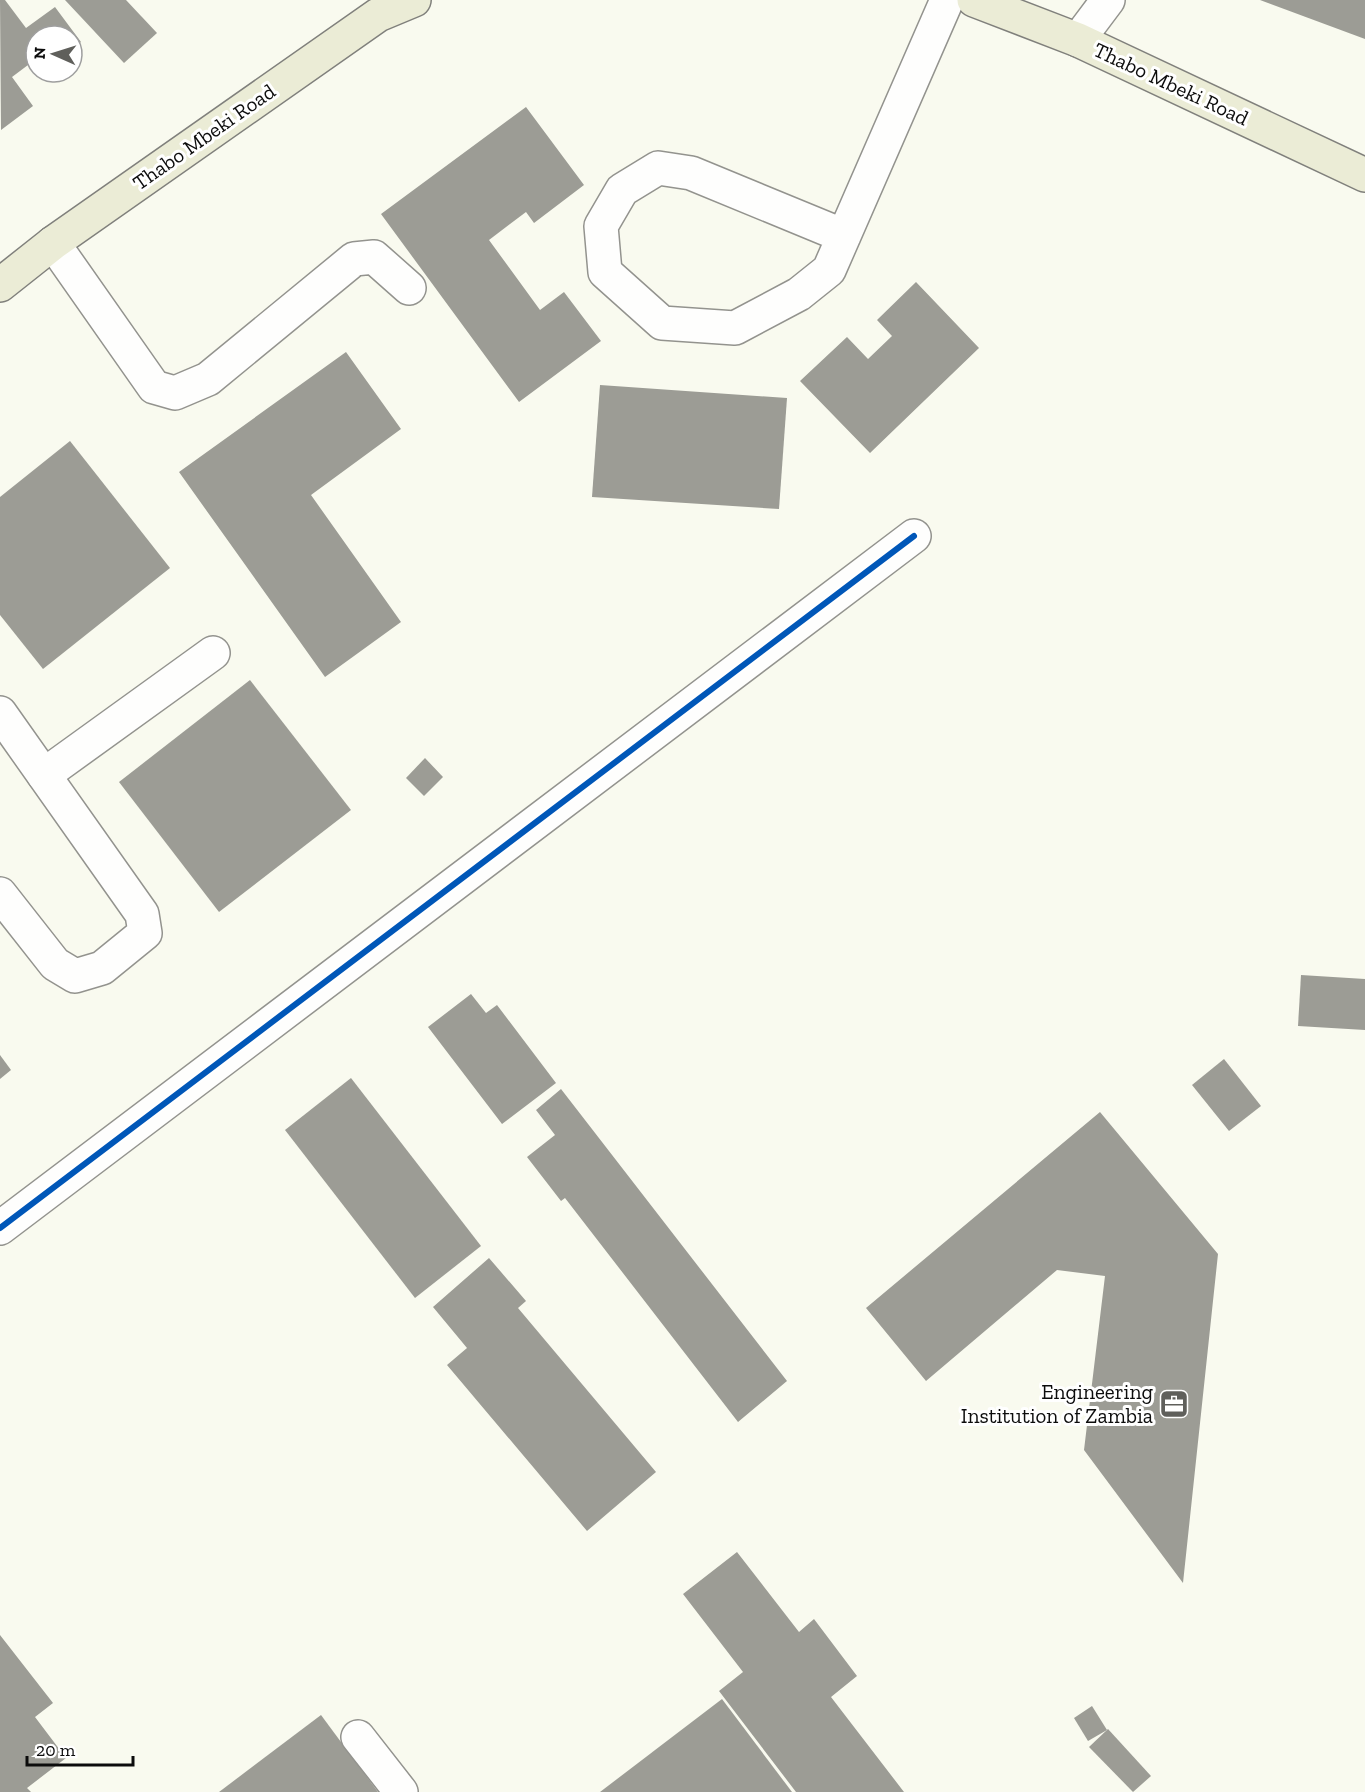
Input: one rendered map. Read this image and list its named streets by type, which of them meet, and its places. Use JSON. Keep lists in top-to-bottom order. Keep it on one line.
{"streets":{"main road":["Thabo Mbeki Road"]},"places":{"office":["Engineering Institution of Zambia"]},"scale_bar":"20 m","north":"left"}
